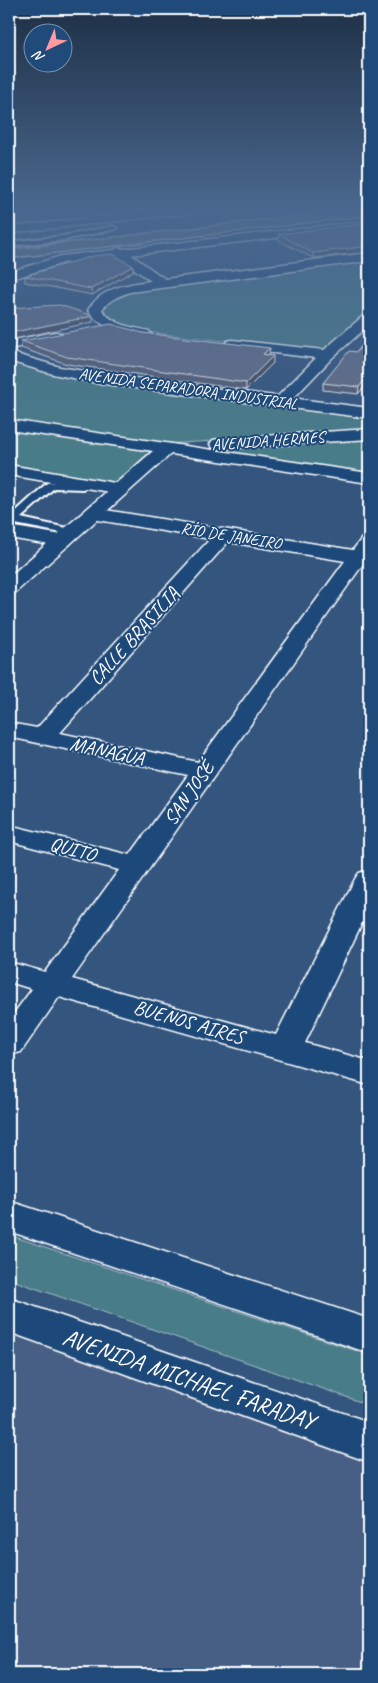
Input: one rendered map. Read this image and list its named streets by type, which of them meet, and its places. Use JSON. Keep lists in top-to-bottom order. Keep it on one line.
{"streets":{"street":["AVENIDA SEPARADORA INDUSTRIAL","AVENIDA HERMES","RÍO DE JANEIRO","CALLE BRASILIA","MANAGUA","SAN JOSÉ","QUITO","BUENOS AIRES","AVENIDA MICHAEL FARADAY"]},"crossings":[["RÍO DE JANEIRO","CALLE BRASILIA"],["RÍO DE JANEIRO","SAN JOSÉ"],["CALLE BRASILIA","MANAGUA"],["MANAGUA","SAN JOSÉ"],["SAN JOSÉ","QUITO"],["SAN JOSÉ","BUENOS AIRES"]],"north":"bottom left"}
